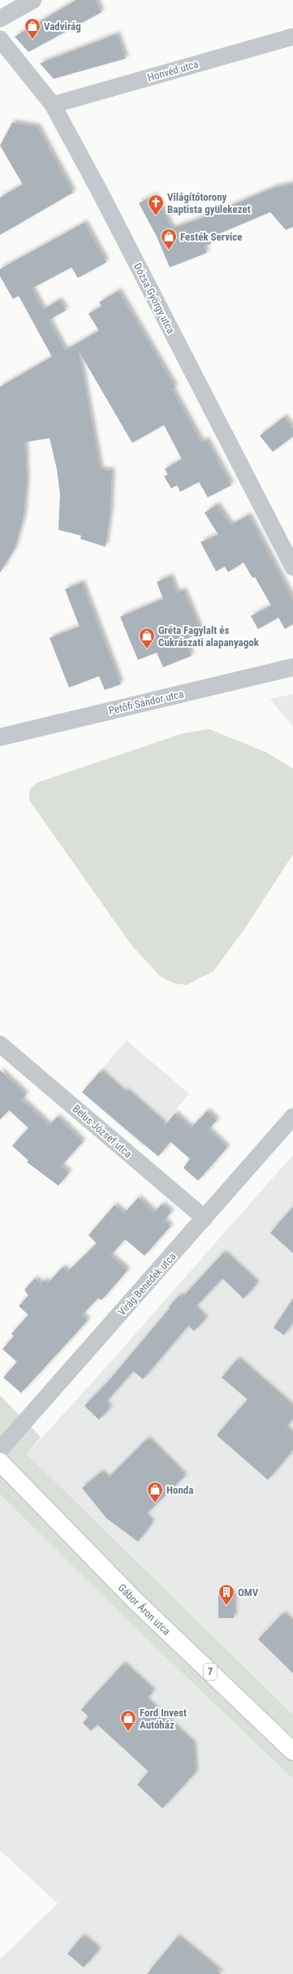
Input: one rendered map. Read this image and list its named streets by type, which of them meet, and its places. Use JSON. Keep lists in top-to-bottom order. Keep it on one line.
{"streets":{"main road":["Gábor Áron utca","7"],"street":["Honvéd utca","Dózsa György utca","Petőfi Sándor utca","Belus József utca","Virág Benedek utca"]},"crossings":[["Honvéd utca","Dózsa György utca"],["Belus József utca","Virág Benedek utca"]],"places":{"shop":["Vadvirág","Festék Service","Gréta Fagylalt és Cukrászati alapanyagok","Honda","Ford Invest Autóház"],"church":["Világítótorony Baptista gyülekezet"],"building":["OMV"]}}
